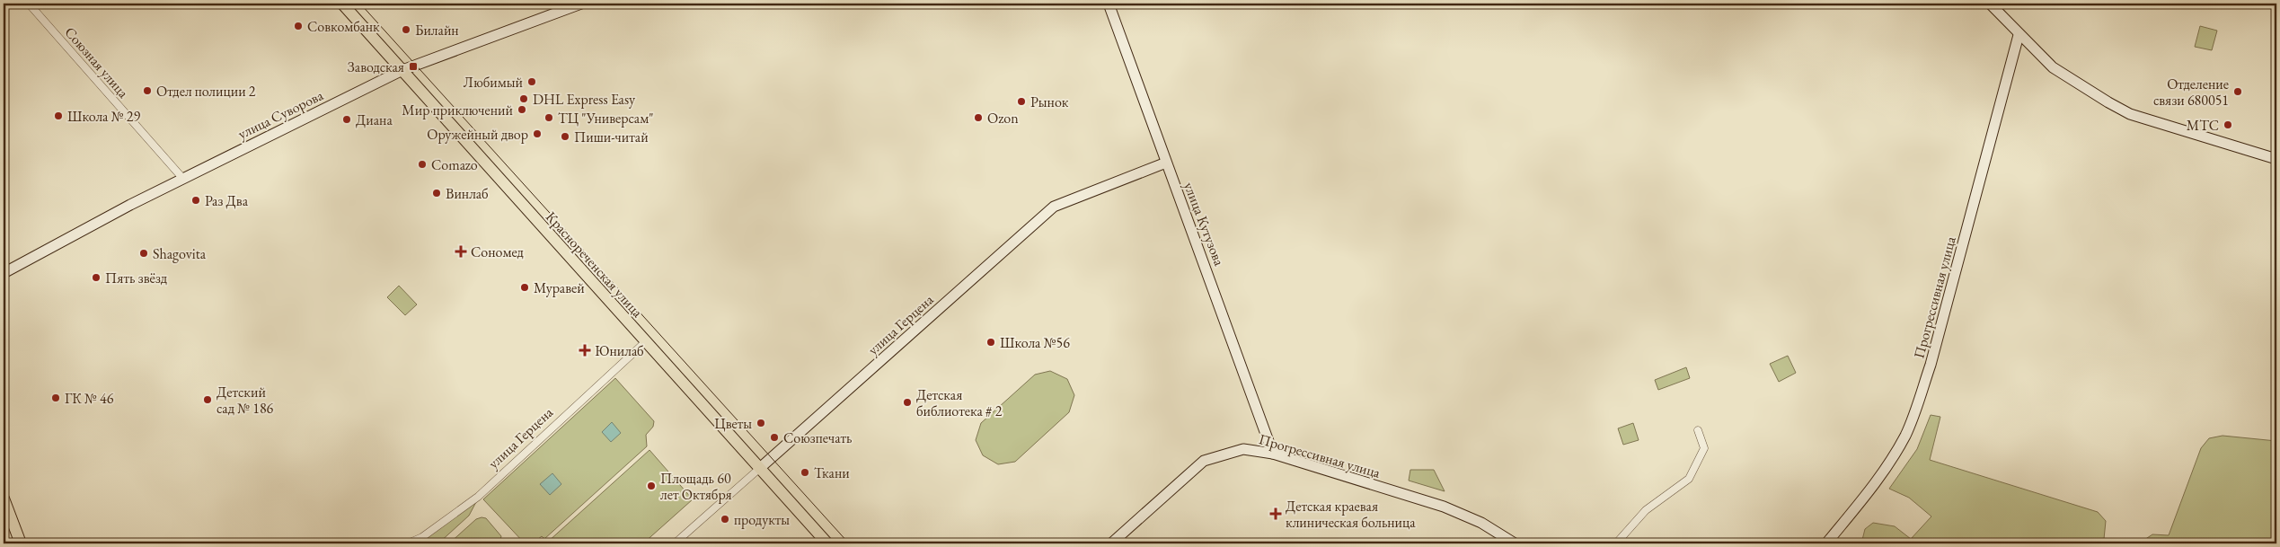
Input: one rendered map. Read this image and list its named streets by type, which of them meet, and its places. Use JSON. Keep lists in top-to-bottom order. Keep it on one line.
{"streets":{"main road":["Краснореченская улица"],"street":["Союзная улица","улица Суворова","улица Кутузова","Прогрессивная улица","улица Герцена"]},"crossings":[["Союзная улица","улица Суворова"],["улица Суворова","Краснореченская улица"],["улица Кутузова","Прогрессивная улица"],["улица Кутузова","улица Герцена"],["Краснореченская улица","улица Герцена"]],"places":{"other":["Совкомбанк","Билайн","Любимый","Отдел полиции 2","Отделение связи 680051","DHL Express Easy","Рынок","Мир приключений","Школа № 29","ТЦ \"Универсам\"","Ozon","Диана","МТС","Оружейный двор","Пиши-читай","Comazo","Винлаб","Раз Два","Shagovita","Пять звёзд","Муравей","Школа №56","ГК № 46","Детский сад № 186","Детская библиотека # 2","Цветы","Союзпечать","Ткани","Площадь 60 лет Октября","продукты"],"transit":["Заводская"],"health":["Сономед","Юнилаб","Детская краевая клиническая больница"]}}
